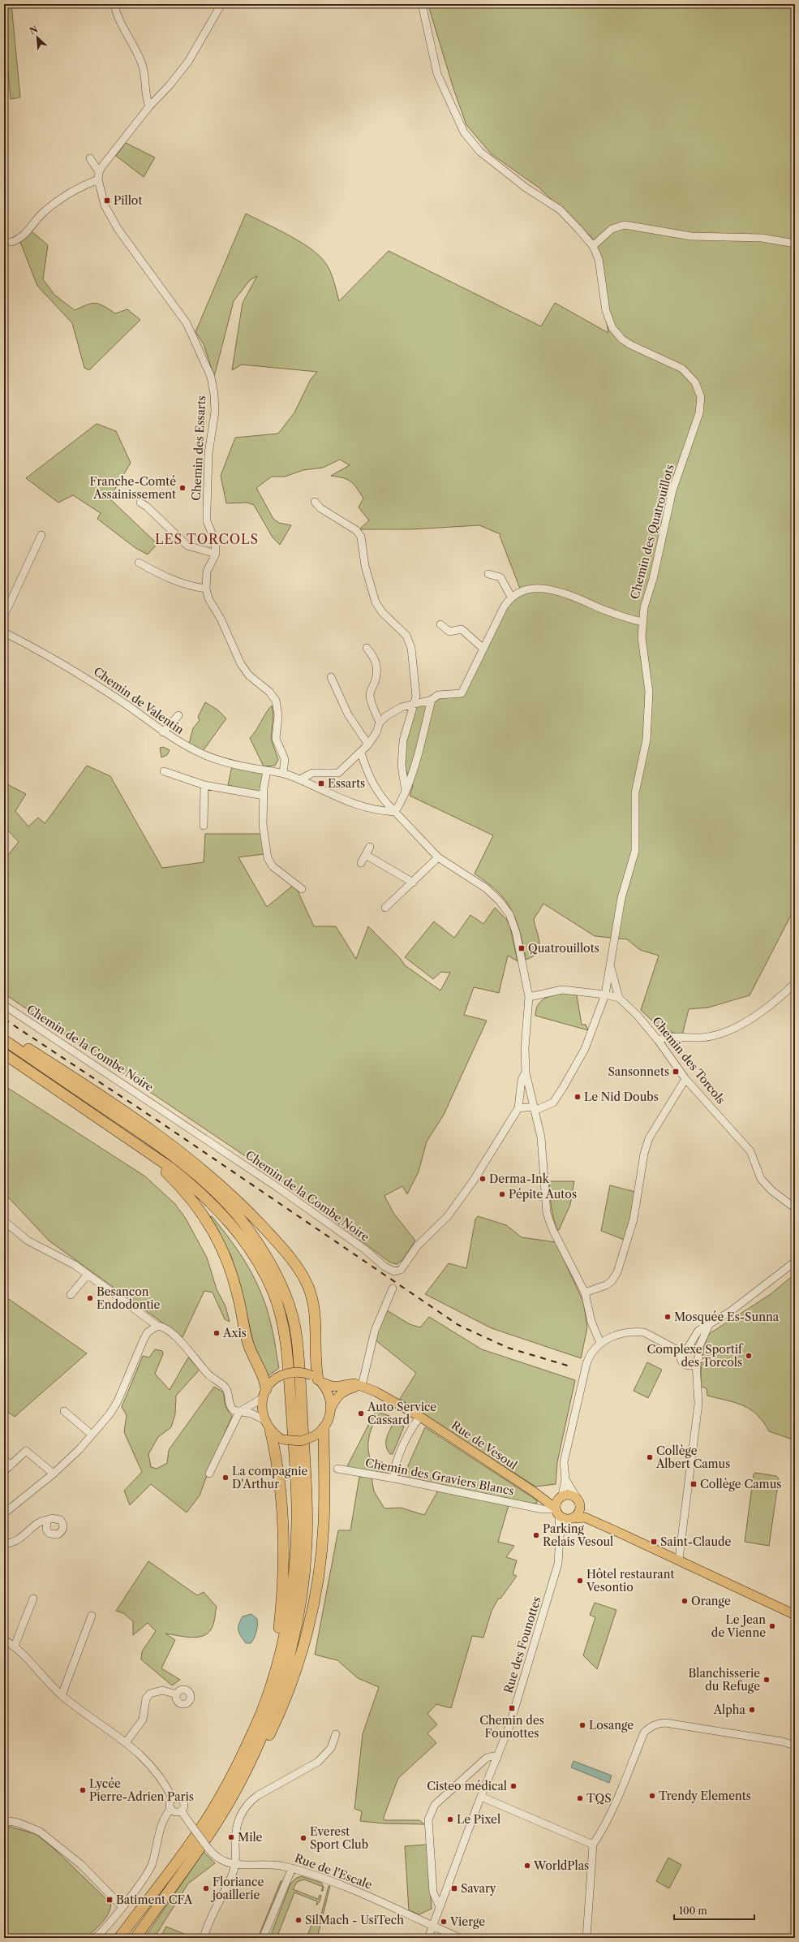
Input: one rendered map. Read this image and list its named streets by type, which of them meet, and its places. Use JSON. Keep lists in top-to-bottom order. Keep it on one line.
{"streets":{"main road":["Rue de Vesoul"],"street":["Chemin des Essarts","Chemin des Quatrouillots","Chemin de Valentin","Chemin de la Combe Noire","Chemin des Torcols","Chemin des Graviers Blancs","Rue des Founottes","Rue de l'Escale"]},"crossings":[["Chemin des Quatrouillots","Chemin de la Combe Noire"],["Chemin des Quatrouillots","Chemin des Torcols"],["Rue de Vesoul","Chemin des Graviers Blancs"],["Rue de Vesoul","Rue des Founottes"],["Chemin des Graviers Blancs","Rue des Founottes"],["Rue des Founottes","Rue de l'Escale"]],"districts":["LES TORCOLS"],"places":{"transit":["Pillot","Essarts","Quatrouillots","Sansonnets","Collège Camus","Saint-Claude","Chemin des Founottes","Savary","Batiment CFA"],"other":["Franche-Comté Assainissement","Le Nid Doubs","Derma-Ink","Pépite Autos","Besancon Endodontie","Mosquée Es-Sunna","Axis","Complexe Sportif des Torcols","Auto Service Cassard","Collège Albert Camus","La compagnie D'Arthur","Parking Relais Vesoul","Hôtel restaurant Vesontio","Orange","Le Jean de Vienne","Blanchisserie du Refuge","Alpha","Losange","Cisteo médical","Lycée Pierre-Adrien Paris","Trendy Elements","TQS","Le Pixel","Mile","Everest Sport Club","WorldPlas","Floriance joaillerie","SilMach - UsiTech","Vierge"]},"scale_bar":"100 m","north":"top left"}
